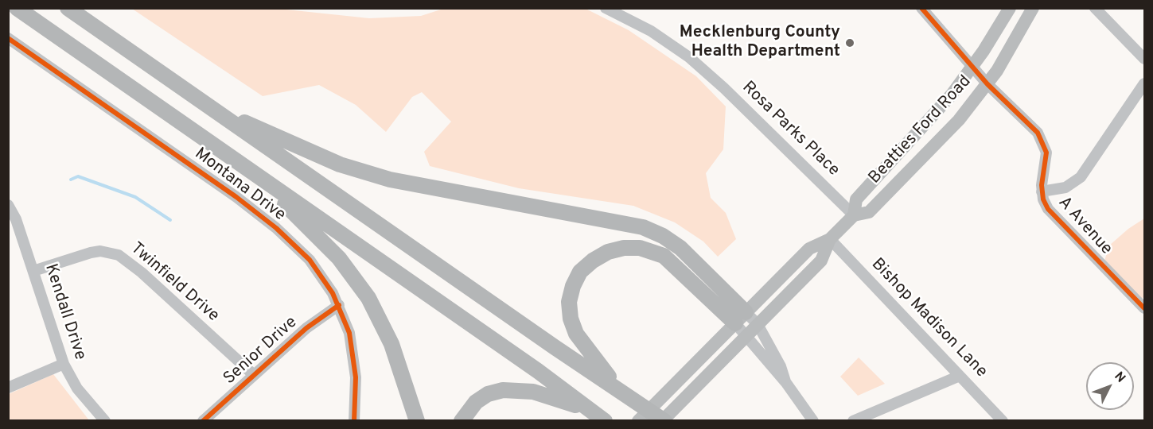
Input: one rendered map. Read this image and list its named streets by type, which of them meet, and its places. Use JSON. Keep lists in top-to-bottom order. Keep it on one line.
{"streets":{"main road":["Beatties Ford Road"],"street":["Rosa Parks Place","Montana Drive","A Avenue","Twinfield Drive","Kendall Drive","Bishop Madison Lane","Senior Drive"]},"crossings":[["Rosa Parks Place","Beatties Ford Road"],["Beatties Ford Road","A Avenue"],["Beatties Ford Road","Bishop Madison Lane"],["Montana Drive","Senior Drive"],["Twinfield Drive","Kendall Drive"],["Twinfield Drive","Senior Drive"]],"places":["Mecklenburg County Health Department"],"north":"top right"}
